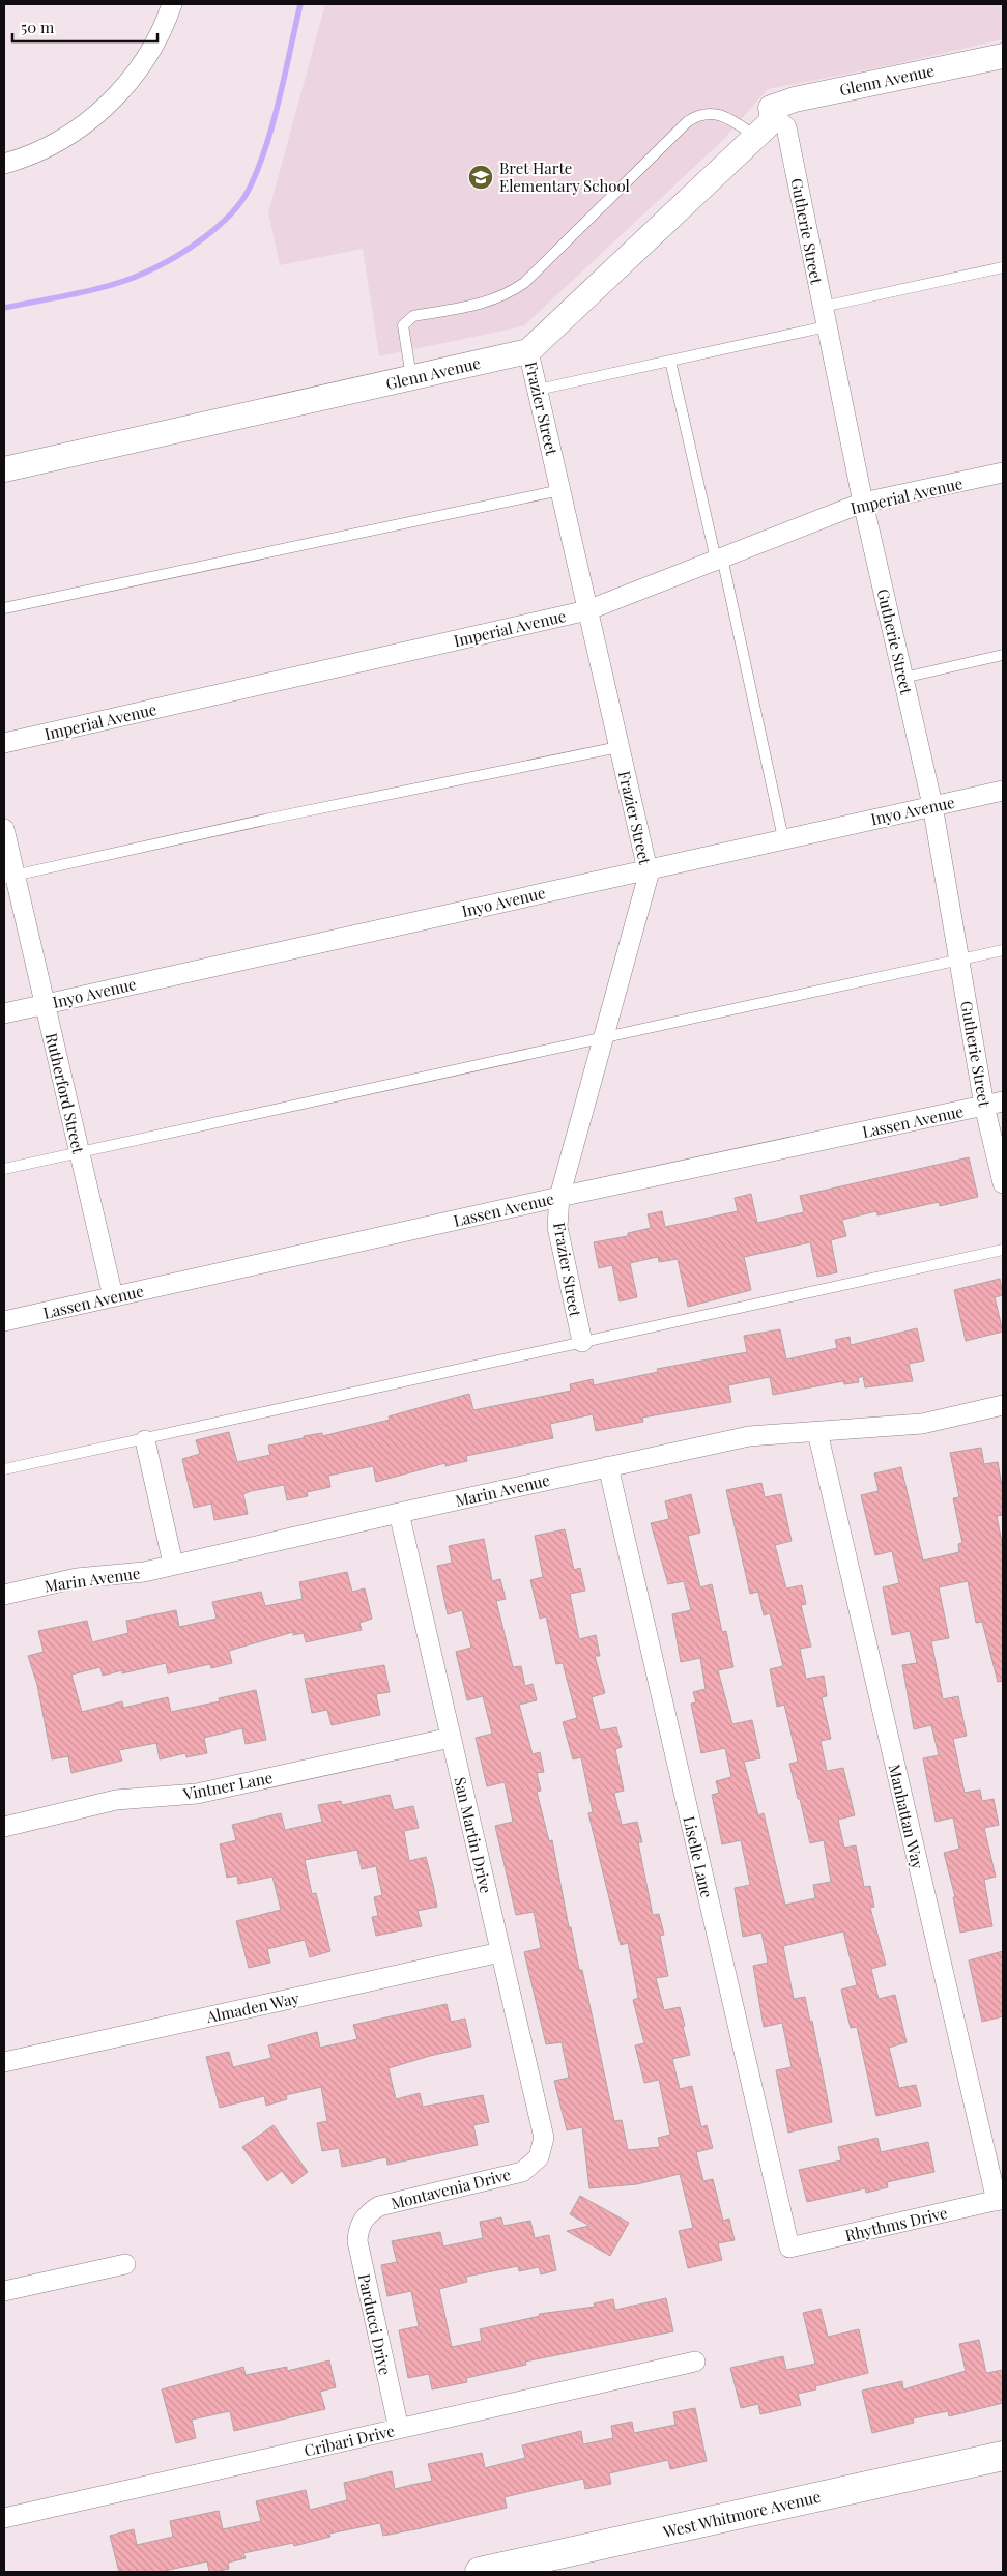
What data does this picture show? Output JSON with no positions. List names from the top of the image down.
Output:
{
  "streets": {
    "main road": ["West Whitmore Avenue"],
    "street": [
      "Glenn Avenue",
      "Gutherie Street",
      "Frazier Street",
      "Imperial Avenue",
      "Inyo Avenue",
      "Rutherford Street",
      "Lassen Avenue",
      "Marin Avenue",
      "Vintner Lane",
      "Manhattan Way",
      "San Martin Drive",
      "Liselle Lane",
      "Almaden Way",
      "Montavenia Drive",
      "Rhythms Drive",
      "Parducci Drive",
      "Cribari Drive"
    ]
  },
  "crossings": [
    ["Glenn Avenue", "Gutherie Street"],
    ["Glenn Avenue", "Frazier Street"],
    ["Gutherie Street", "Imperial Avenue"],
    ["Gutherie Street", "Inyo Avenue"],
    ["Gutherie Street", "Lassen Avenue"],
    ["Frazier Street", "Imperial Avenue"],
    ["Frazier Street", "Inyo Avenue"],
    ["Frazier Street", "Lassen Avenue"],
    ["Inyo Avenue", "Rutherford Street"],
    ["Rutherford Street", "Lassen Avenue"],
    ["Marin Avenue", "Manhattan Way"],
    ["Marin Avenue", "San Martin Drive"],
    ["Marin Avenue", "Liselle Lane"],
    ["Vintner Lane", "San Martin Drive"],
    ["Manhattan Way", "Rhythms Drive"],
    ["San Martin Drive", "Almaden Way"],
    ["San Martin Drive", "Montavenia Drive"],
    ["Liselle Lane", "Rhythms Drive"],
    ["Montavenia Drive", "Parducci Drive"],
    ["Parducci Drive", "Cribari Drive"]
  ],
  "places": {
    "school or university": ["Bret Harte Elementary School"]
  },
  "scale_bar": "50 m"
}
